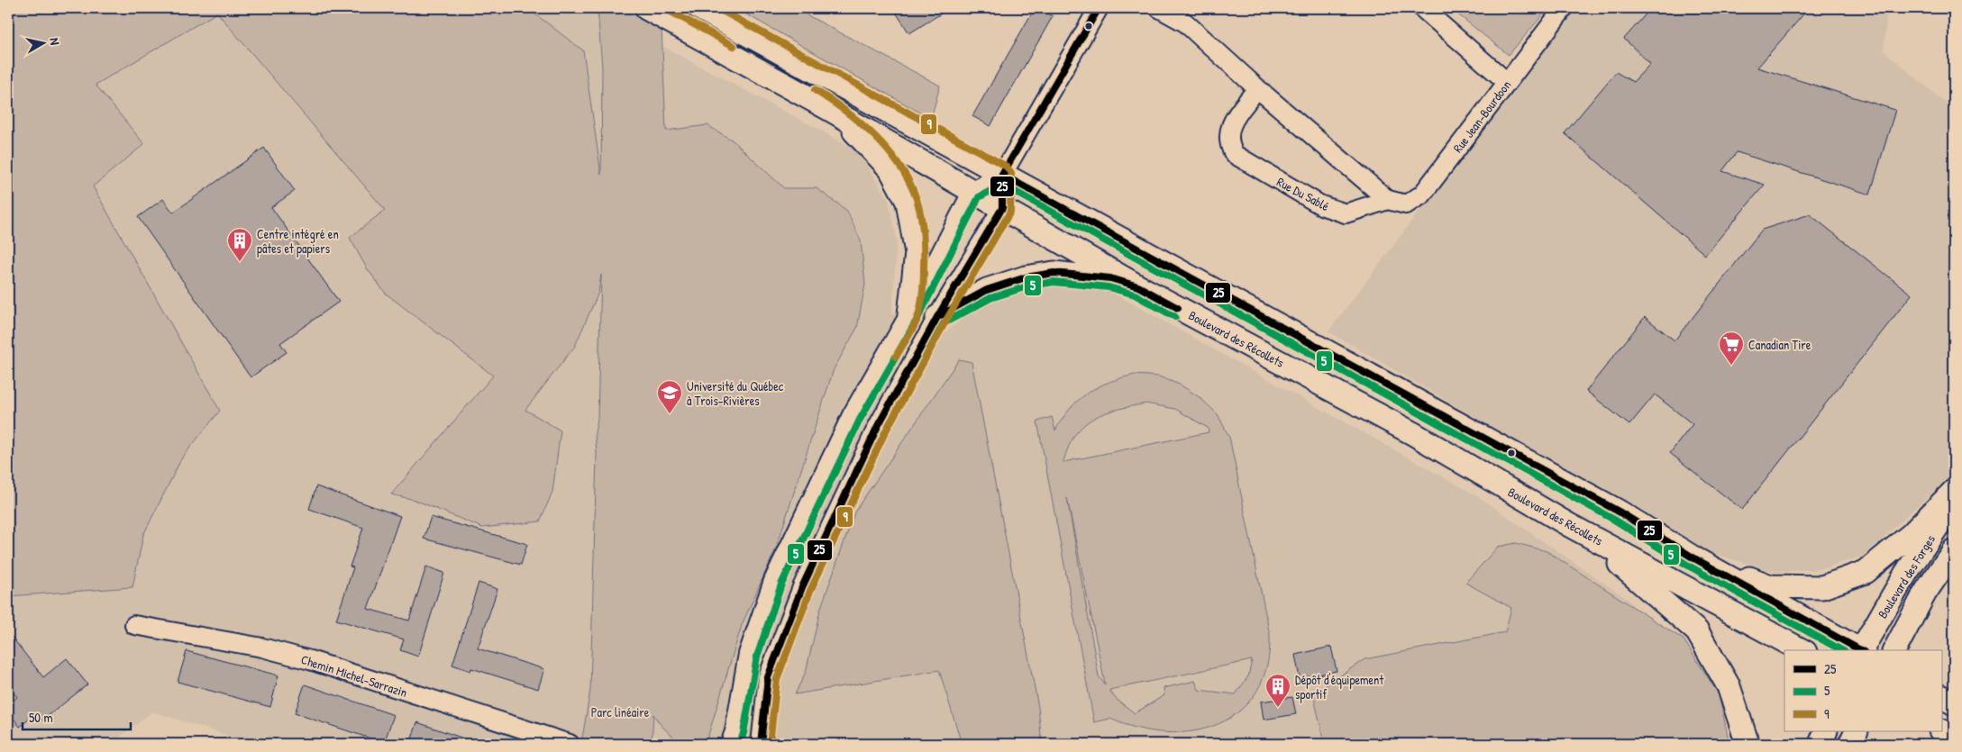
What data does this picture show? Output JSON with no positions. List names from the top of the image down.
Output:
{
  "streets": {
    "main road": ["Boulevard des Récollets", "Boulevard des Forges"],
    "street": ["Rue Jean-Bourdoon", "Rue Du Sablé", "Chemin Michel-Sarrazin"]
  },
  "crossings": [
    ["Rue Jean-Bourdoon", "Rue Du Sablé"]
  ],
  "parks": ["Parc linéaire"],
  "places": {
    "building": ["Centre intégré en pâtes et papiers", "Dépôt d'équipement sportif"],
    "supermarket": ["Canadian Tire"],
    "school or university": ["Université du Québec à Trois-Rivières"]
  },
  "lines": ["transit line 25", "transit line 9", "transit line 5"],
  "legend": ["25", "5", "9"],
  "scale_bar": "50 m",
  "north": "right"
}
